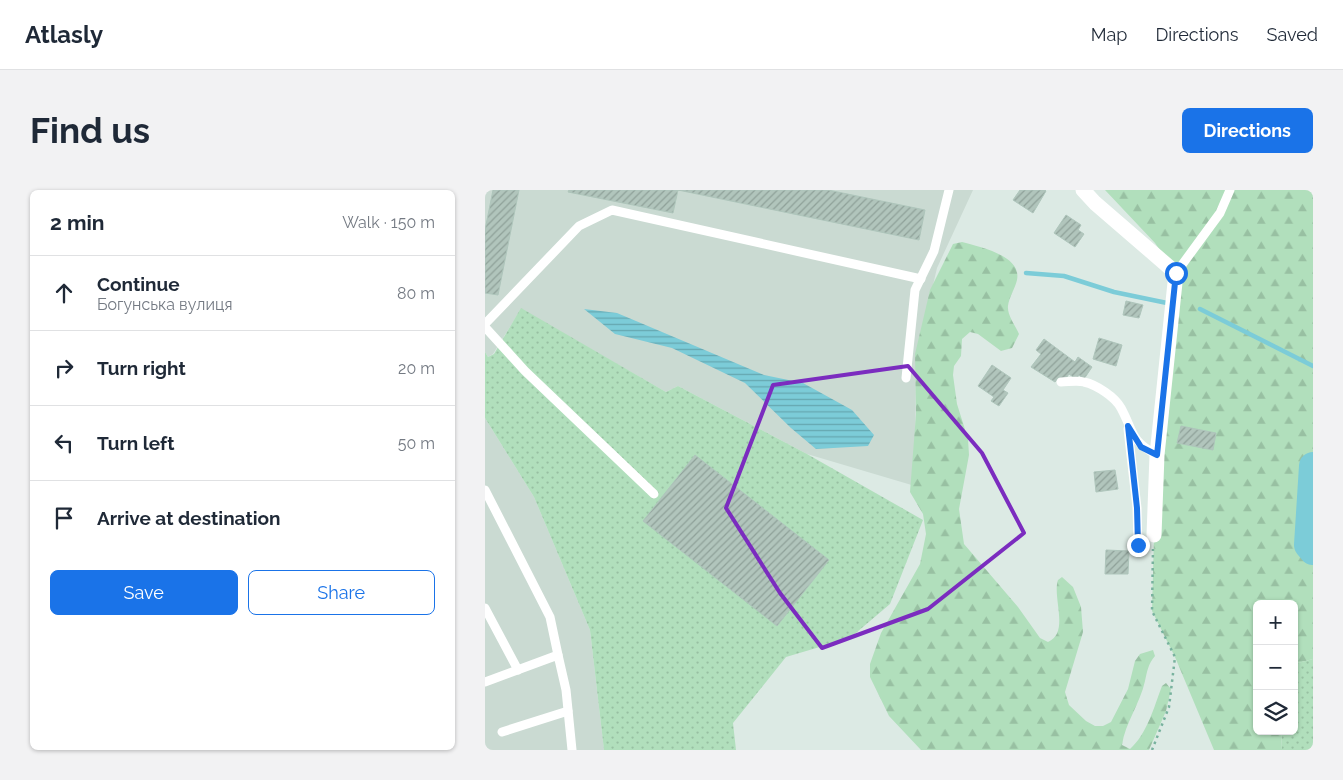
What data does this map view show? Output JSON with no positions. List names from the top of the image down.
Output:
{
  "page": {
    "header": "Atlasly",
    "nav": ["Map", "Directions", "Saved"],
    "buttons": [
      "Directions",
      ["Save", "Share"]
    ],
    "title": "Find us",
    "heading": ["2 min", "Walk · 150 m"],
    "list": [
      ["Continue", "Богунська вулиця", "80 m"],
      ["Turn right", "20 m"],
      ["Turn left", "50 m"],
      "Arrive at destination"
    ],
    "map_buttons": ["+", "−"]
  }
}
